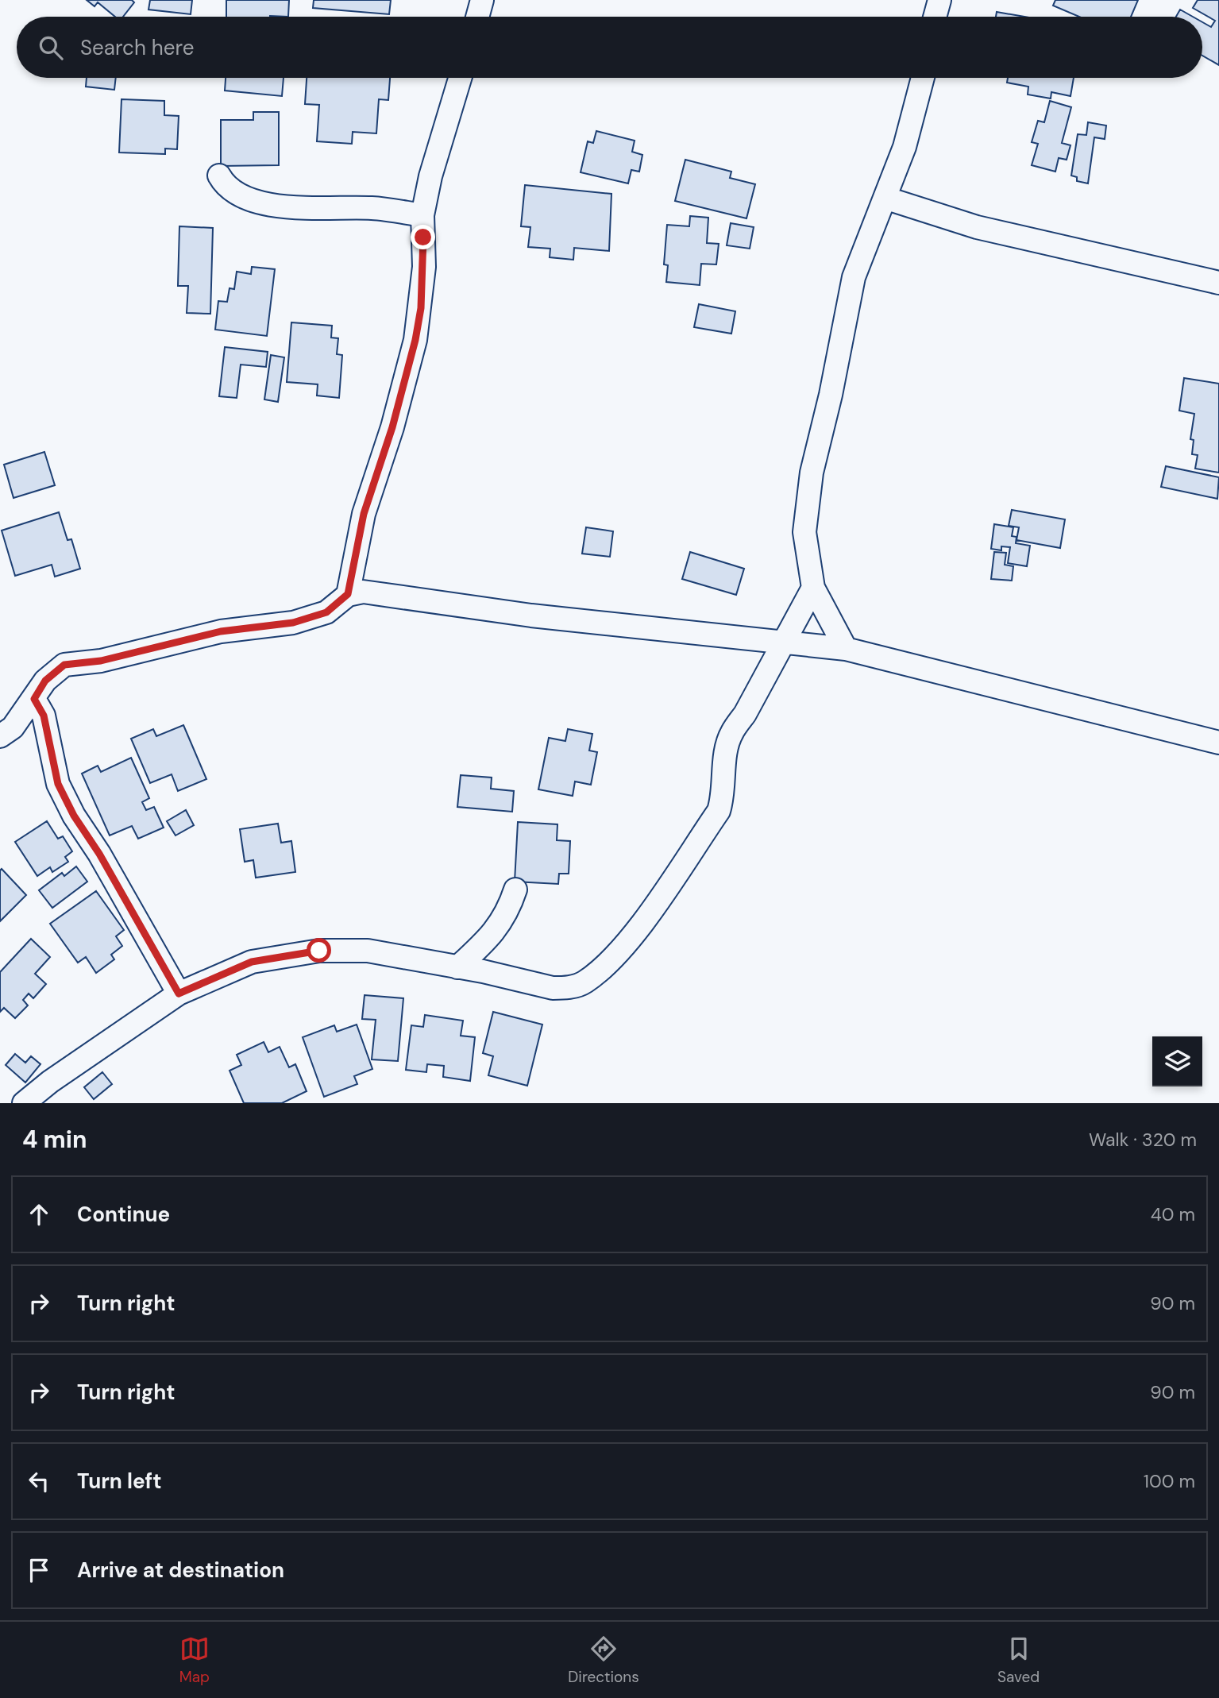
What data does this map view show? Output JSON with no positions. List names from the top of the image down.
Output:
{
  "page": {
    "search": "Search here",
    "heading": ["4 min", "Walk · 320 m"],
    "list": [
      ["Continue", "40 m"],
      ["Turn right", "90 m"],
      ["Turn right", "90 m"],
      ["Turn left", "100 m"],
      "Arrive at destination"
    ],
    "nav": ["Map", "Directions", "Saved"]
  }
}
